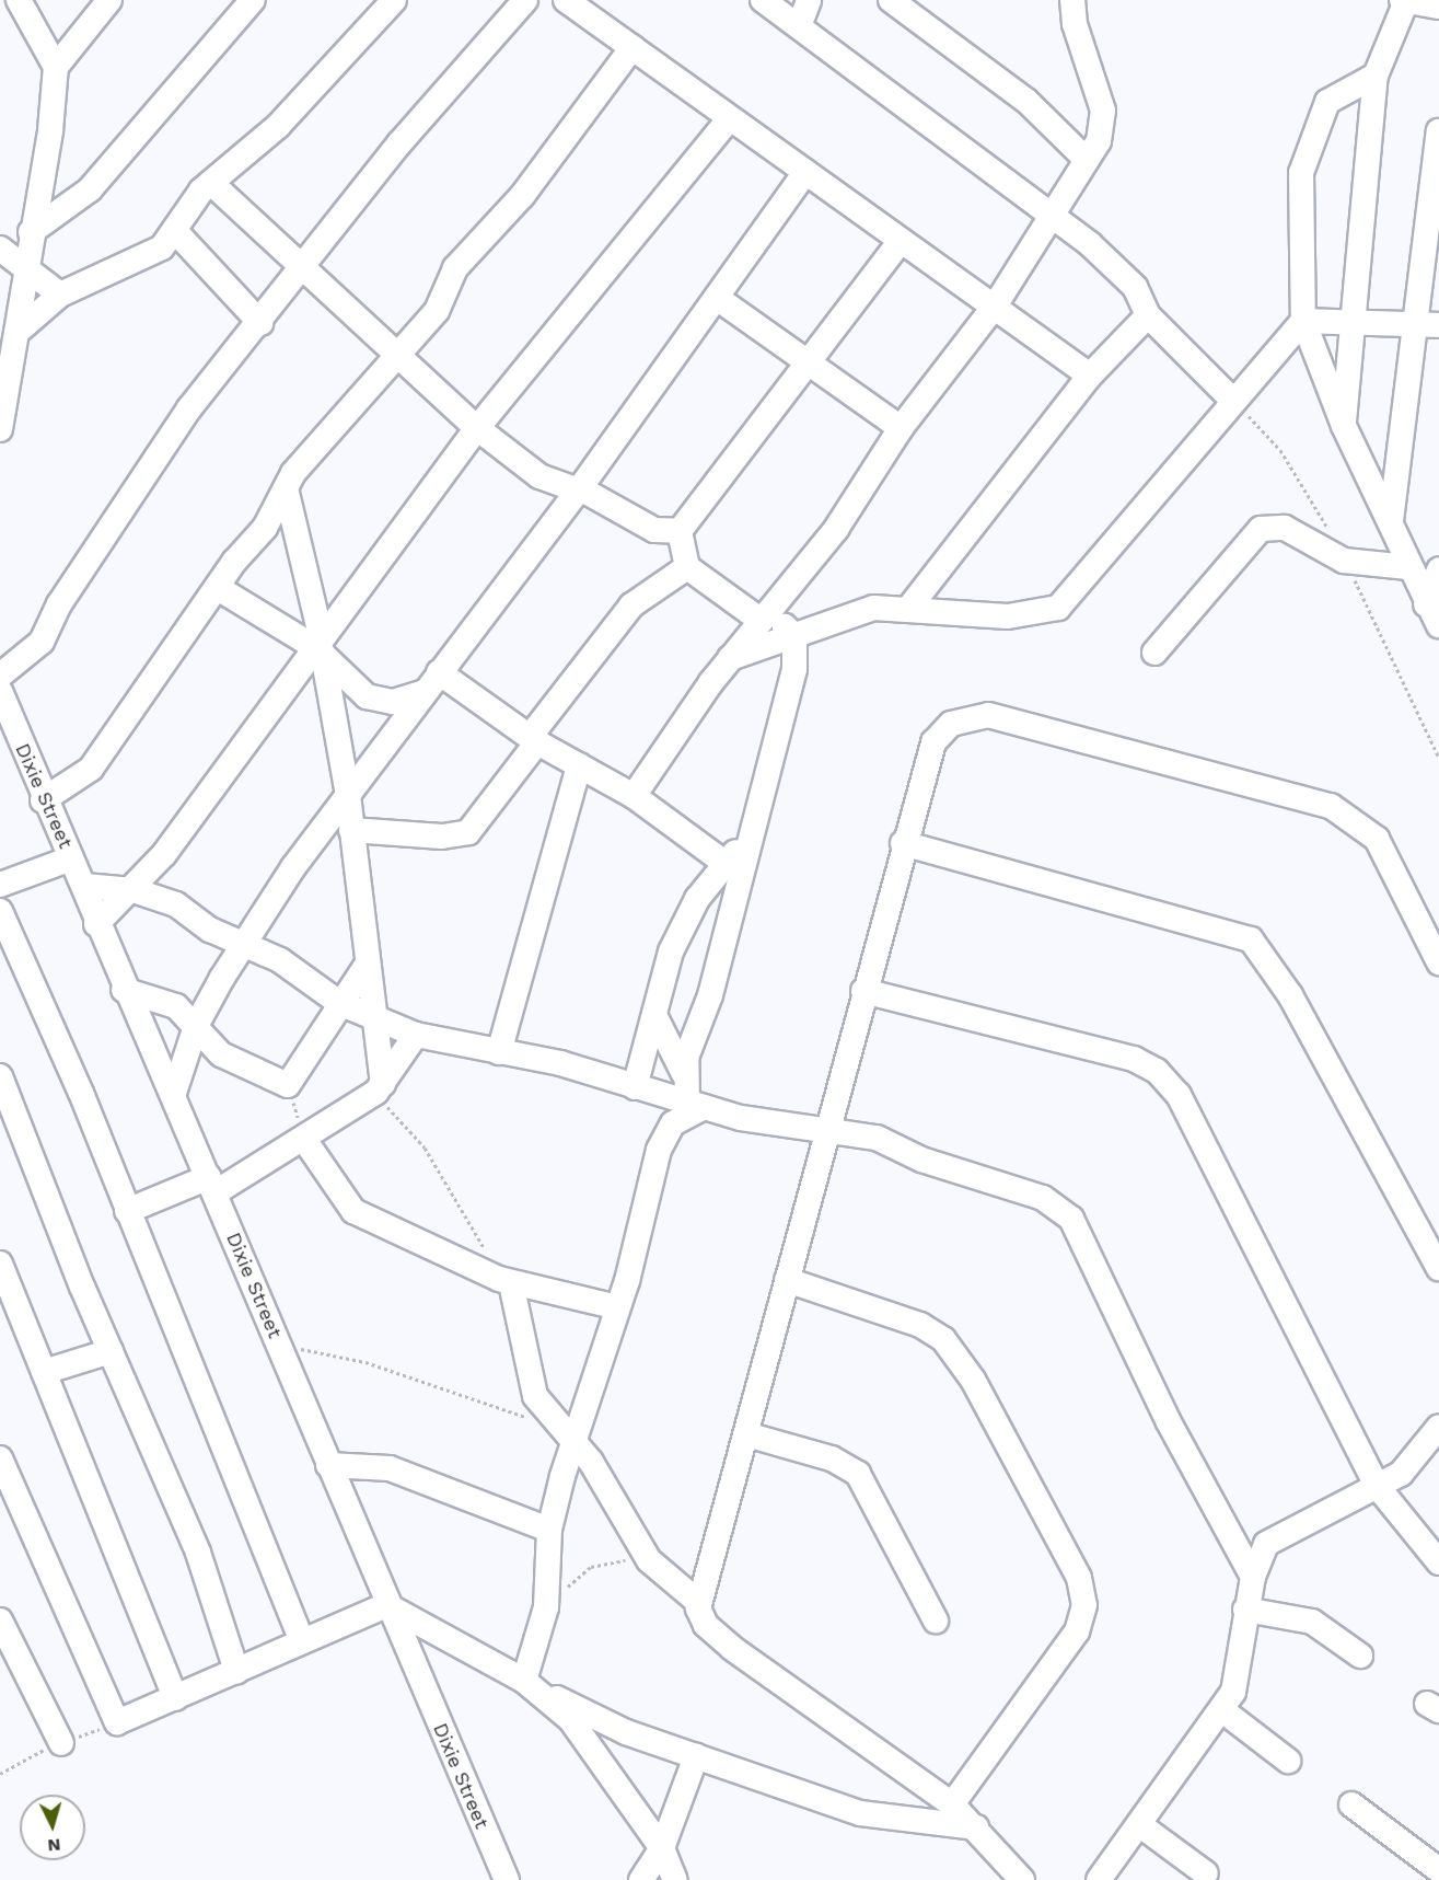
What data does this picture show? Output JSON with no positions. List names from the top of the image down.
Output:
{
  "streets": {
    "street": ["Dixie Street"]
  },
  "north": "bottom"
}
